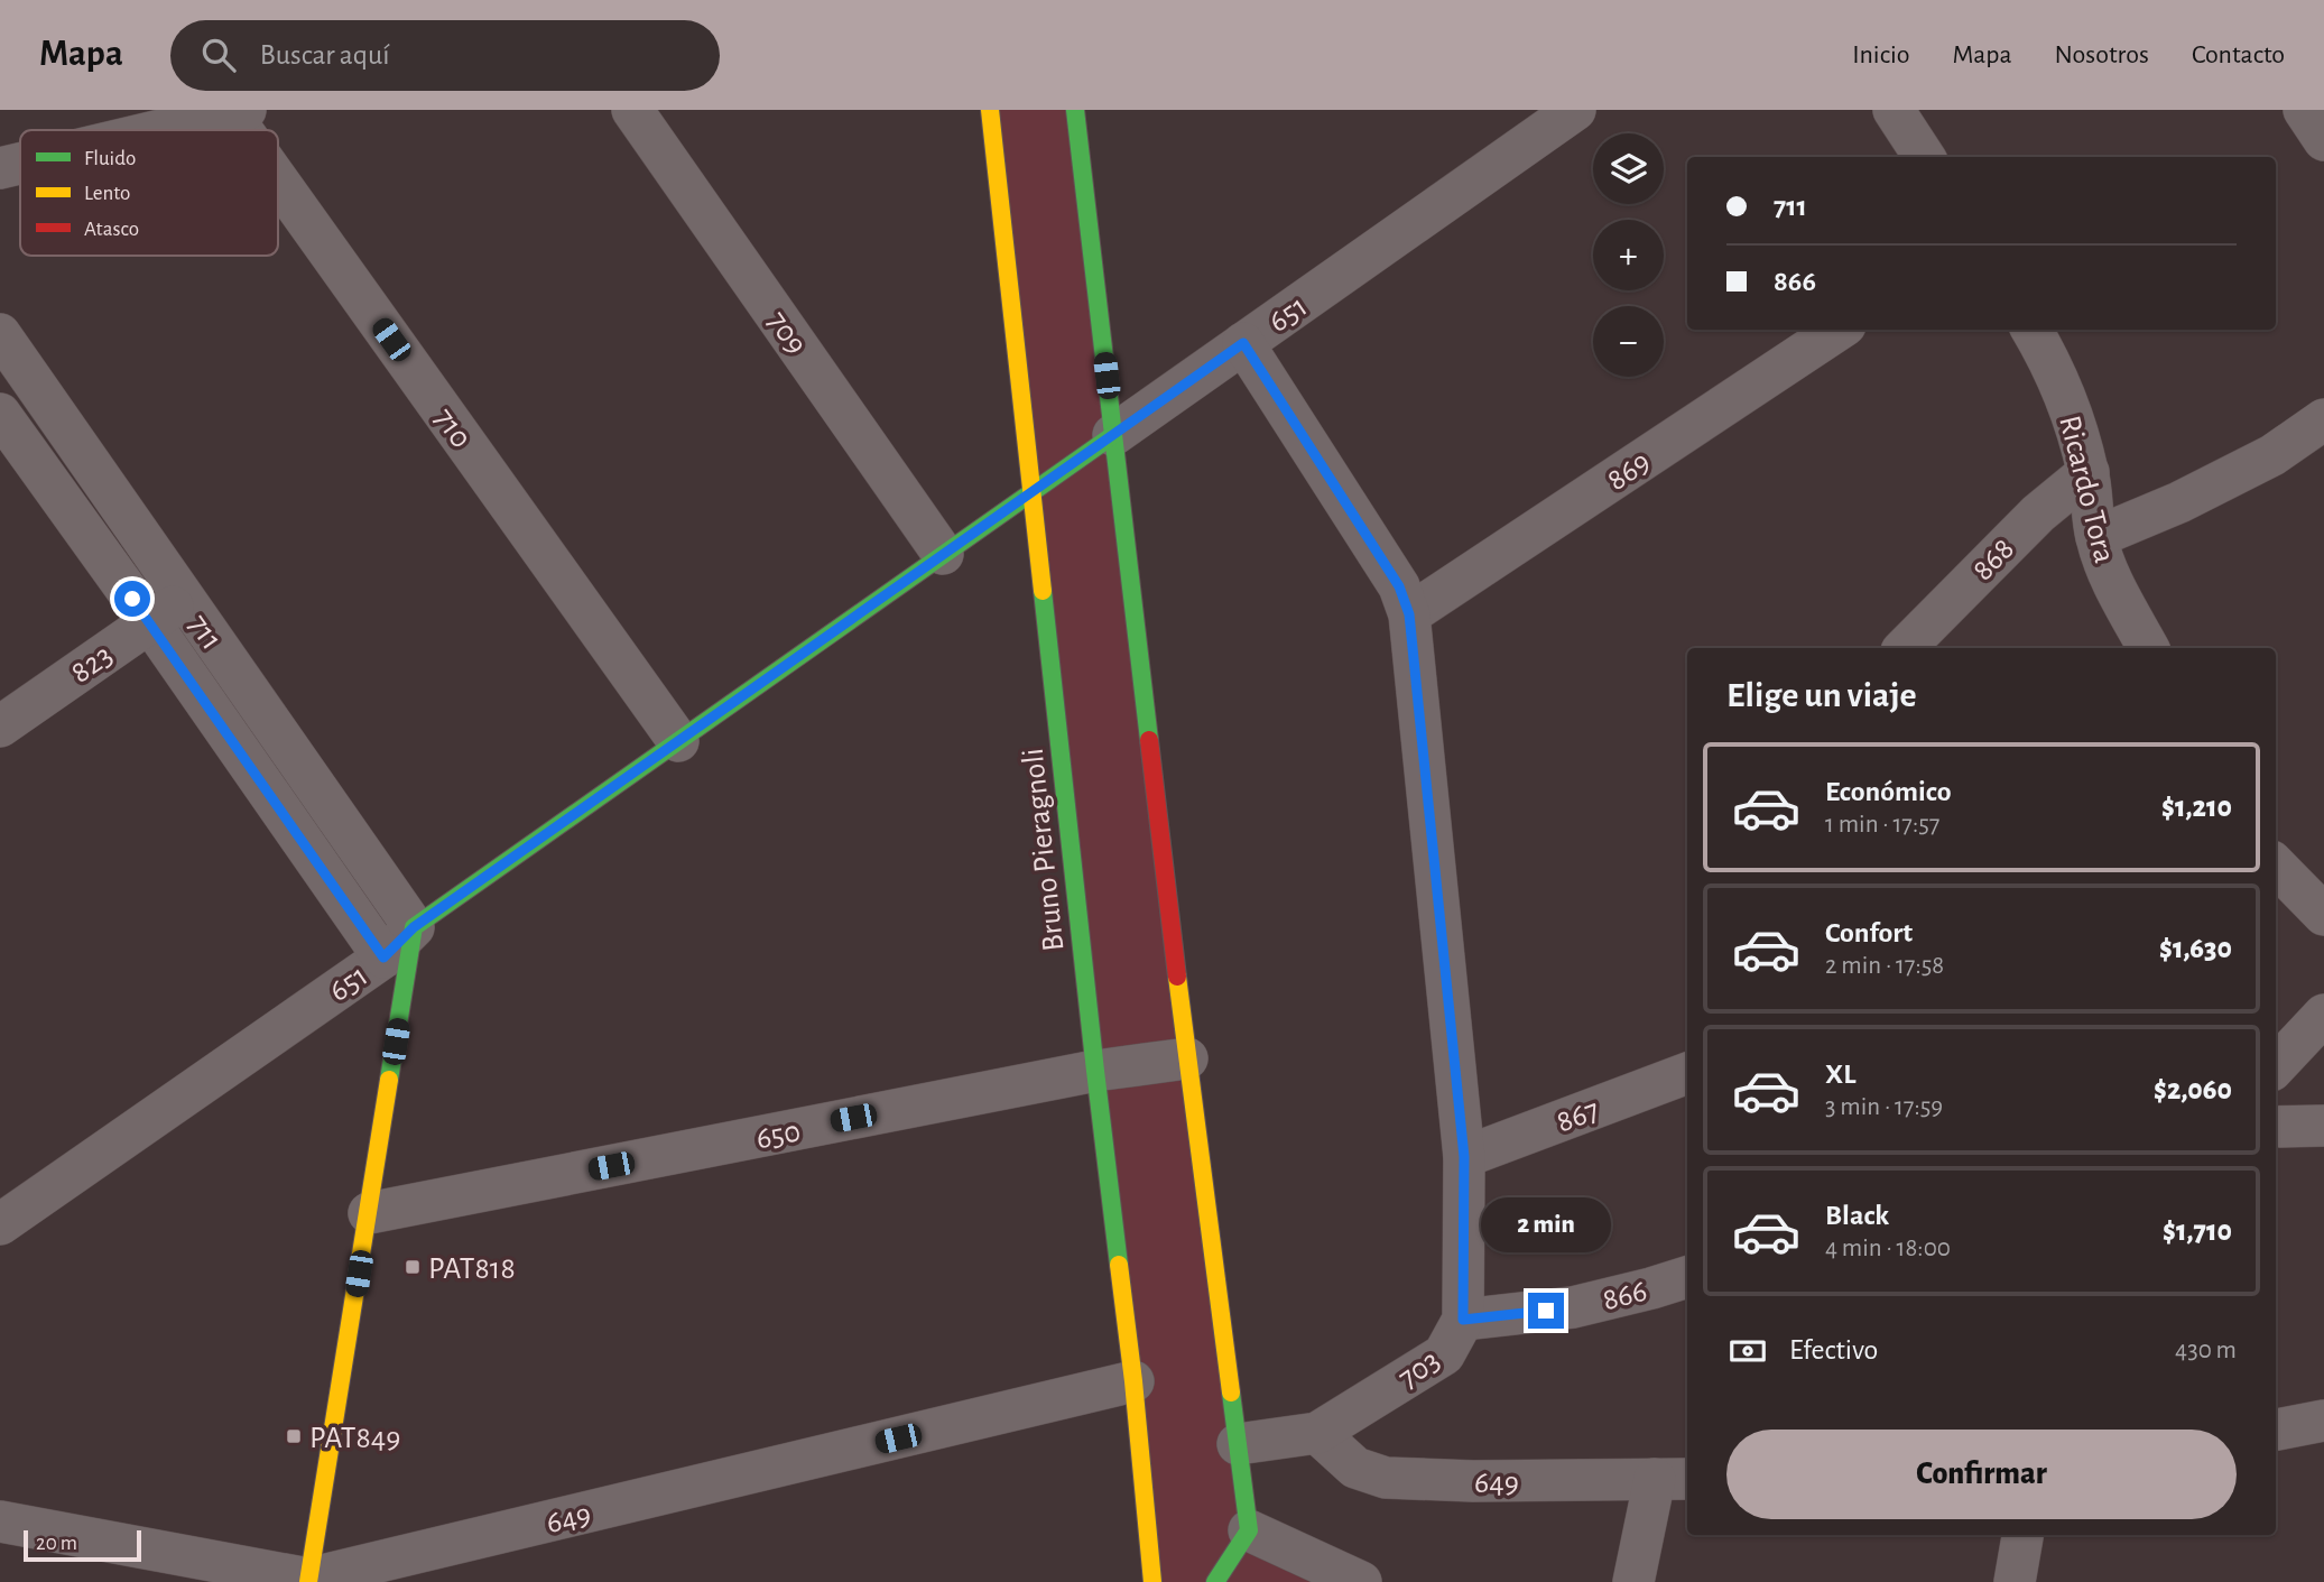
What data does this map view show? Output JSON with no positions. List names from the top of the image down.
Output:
{
  "streets": {
    "street": [
      "651",
      "709",
      "710",
      "869",
      "Ricardo Tora",
      "868",
      "711",
      "823",
      "Bruno Pieragnoli",
      "867",
      "650",
      "866",
      "703",
      "649"
    ]
  },
  "crossings": [
    ["651", "709"],
    ["651", "710"],
    ["651", "711"],
    ["651", "Bruno Pieragnoli"],
    ["651", "703"],
    ["869", "703"],
    ["Ricardo Tora", "868"],
    ["711", "823"],
    ["Bruno Pieragnoli", "650"],
    ["Bruno Pieragnoli", "649"],
    ["867", "703"],
    ["866", "703"],
    ["703", "649"]
  ],
  "places": {
    "transit": ["PAT818", "PAT849"]
  },
  "legend": ["Fluido", "Lento", "Atasco"],
  "scale_bar": "20 m",
  "page": {
    "header": "Mapa",
    "search": "Buscar aquí",
    "nav": [
      "Inicio",
      "Mapa",
      "Nosotros",
      "Contacto"
    ],
    "map_buttons": ["+", "−"],
    "banner": ["711", "866"],
    "heading": "Elige un viaje",
    "list": [
      {
        "name": "Económico",
        "note": "1 min · 17:57",
        "value": "$1,210"
      },
      {
        "name": "Confort",
        "note": "2 min · 17:58",
        "value": "$1,630"
      },
      {
        "name": "XL",
        "note": "3 min · 17:59",
        "value": "$2,060"
      },
      {
        "name": "Black",
        "note": "4 min · 18:00",
        "value": "$1,710"
      }
    ],
    "bubble": "2 min",
    "pay": ["Efectivo", "430 m"],
    "buttons": "Confirmar",
    "scale": "20 m"
  }
}
